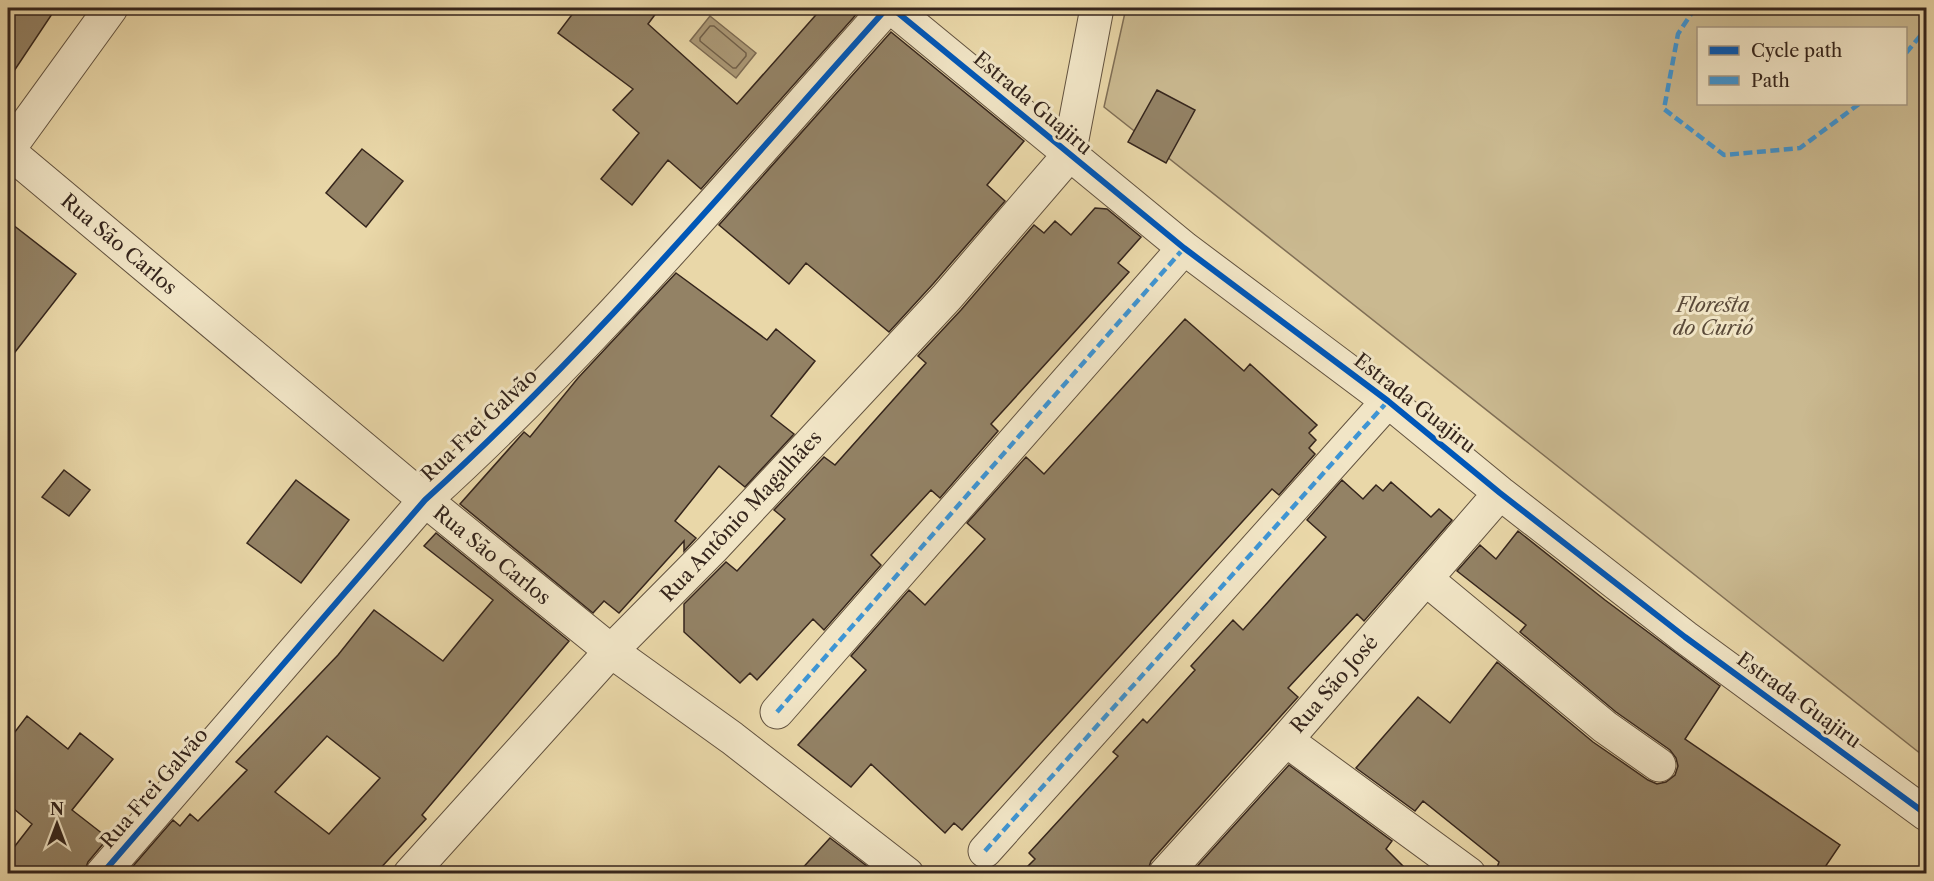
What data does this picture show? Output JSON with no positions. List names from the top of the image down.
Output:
{
  "streets": {
    "street": [
      "Estrada Guajiru",
      "Rua São Carlos",
      "Rua Frei Galvão",
      "Rua Antônio Magalhães",
      "Rua São José"
    ]
  },
  "crossings": [
    ["Estrada Guajiru", "Rua Antônio Magalhães"],
    ["Estrada Guajiru", "Rua São José"],
    ["Rua São Carlos", "Rua Frei Galvão"],
    ["Rua São Carlos", "Rua Antônio Magalhães"]
  ],
  "parks": ["Floresta do Curió"],
  "legend": ["Cycle path", "Path"],
  "north": "top"
}
